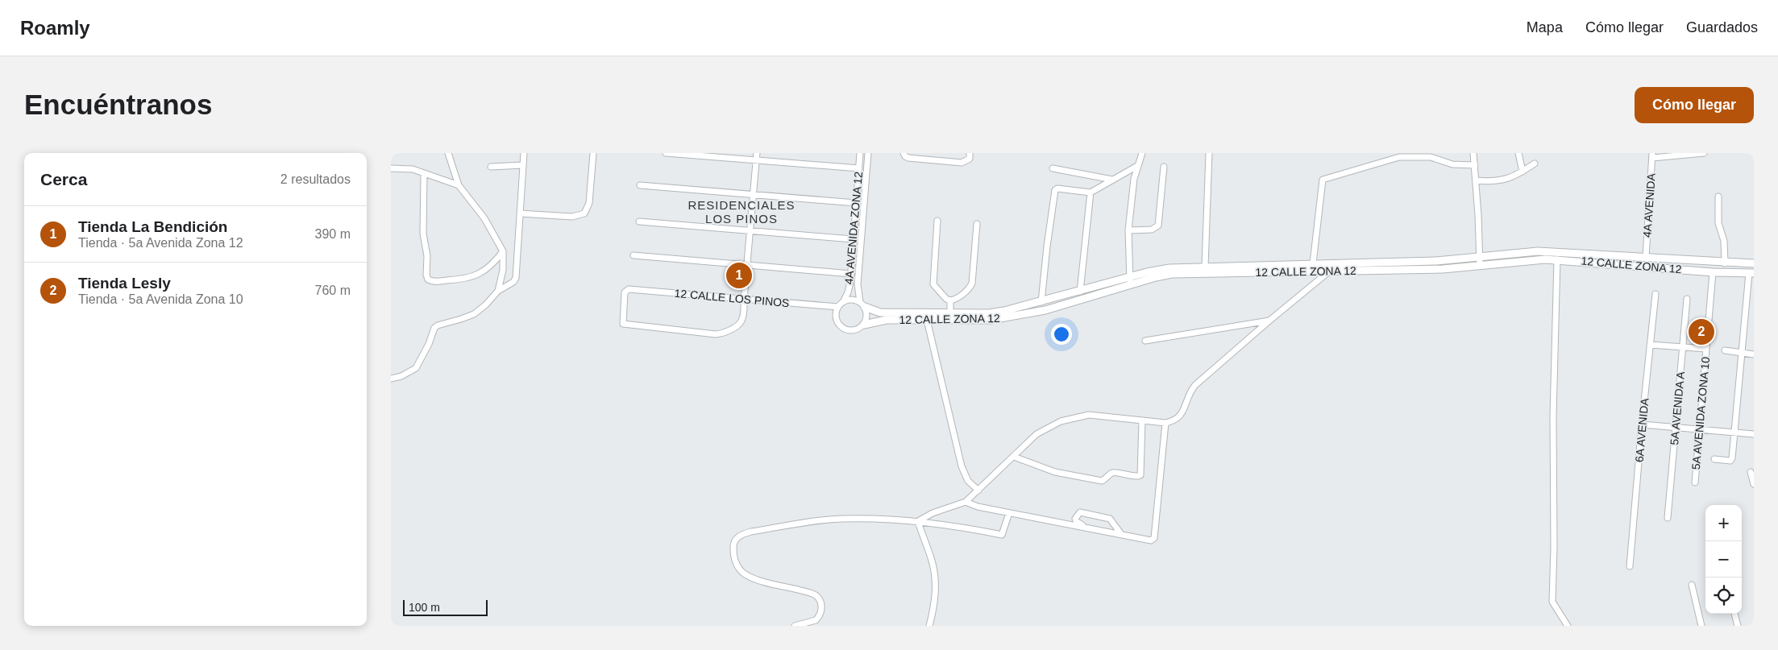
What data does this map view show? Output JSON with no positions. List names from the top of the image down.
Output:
{
  "streets": {
    "street": [
      "4A AVENIDA",
      "4A AVENIDA ZONA 12",
      "12 CALLE ZONA 12",
      "12 CALLE LOS PINOS",
      "5A AVENIDA A",
      "5A AVENIDA ZONA 10",
      "6A AVENIDA"
    ]
  },
  "crossings": [
    ["4A AVENIDA", "12 CALLE ZONA 12"],
    ["4A AVENIDA ZONA 12", "12 CALLE ZONA 12"],
    ["4A AVENIDA ZONA 12", "12 CALLE LOS PINOS"],
    ["12 CALLE ZONA 12", "12 CALLE LOS PINOS"],
    ["12 CALLE ZONA 12", "5A AVENIDA ZONA 10"]
  ],
  "districts": ["RESIDENCIALES LOS PINOS"],
  "scale_bar": "100 m",
  "page": {
    "header": "Roamly",
    "nav": ["Mapa", "Cómo llegar", "Guardados"],
    "buttons": "Cómo llegar",
    "title": "Encuéntranos",
    "heading": ["Cerca", "2 resultados"],
    "list": [
      {
        "mark": "1",
        "name": "Tienda La Bendición",
        "note": "Tienda · 5a Avenida Zona 12",
        "value": "390 m"
      },
      {
        "mark": "2",
        "name": "Tienda Lesly",
        "note": "Tienda · 5a Avenida Zona 10",
        "value": "760 m"
      }
    ],
    "pins": ["1", "2"],
    "map_buttons": ["+", "−"],
    "scale": "100 m"
  }
}
